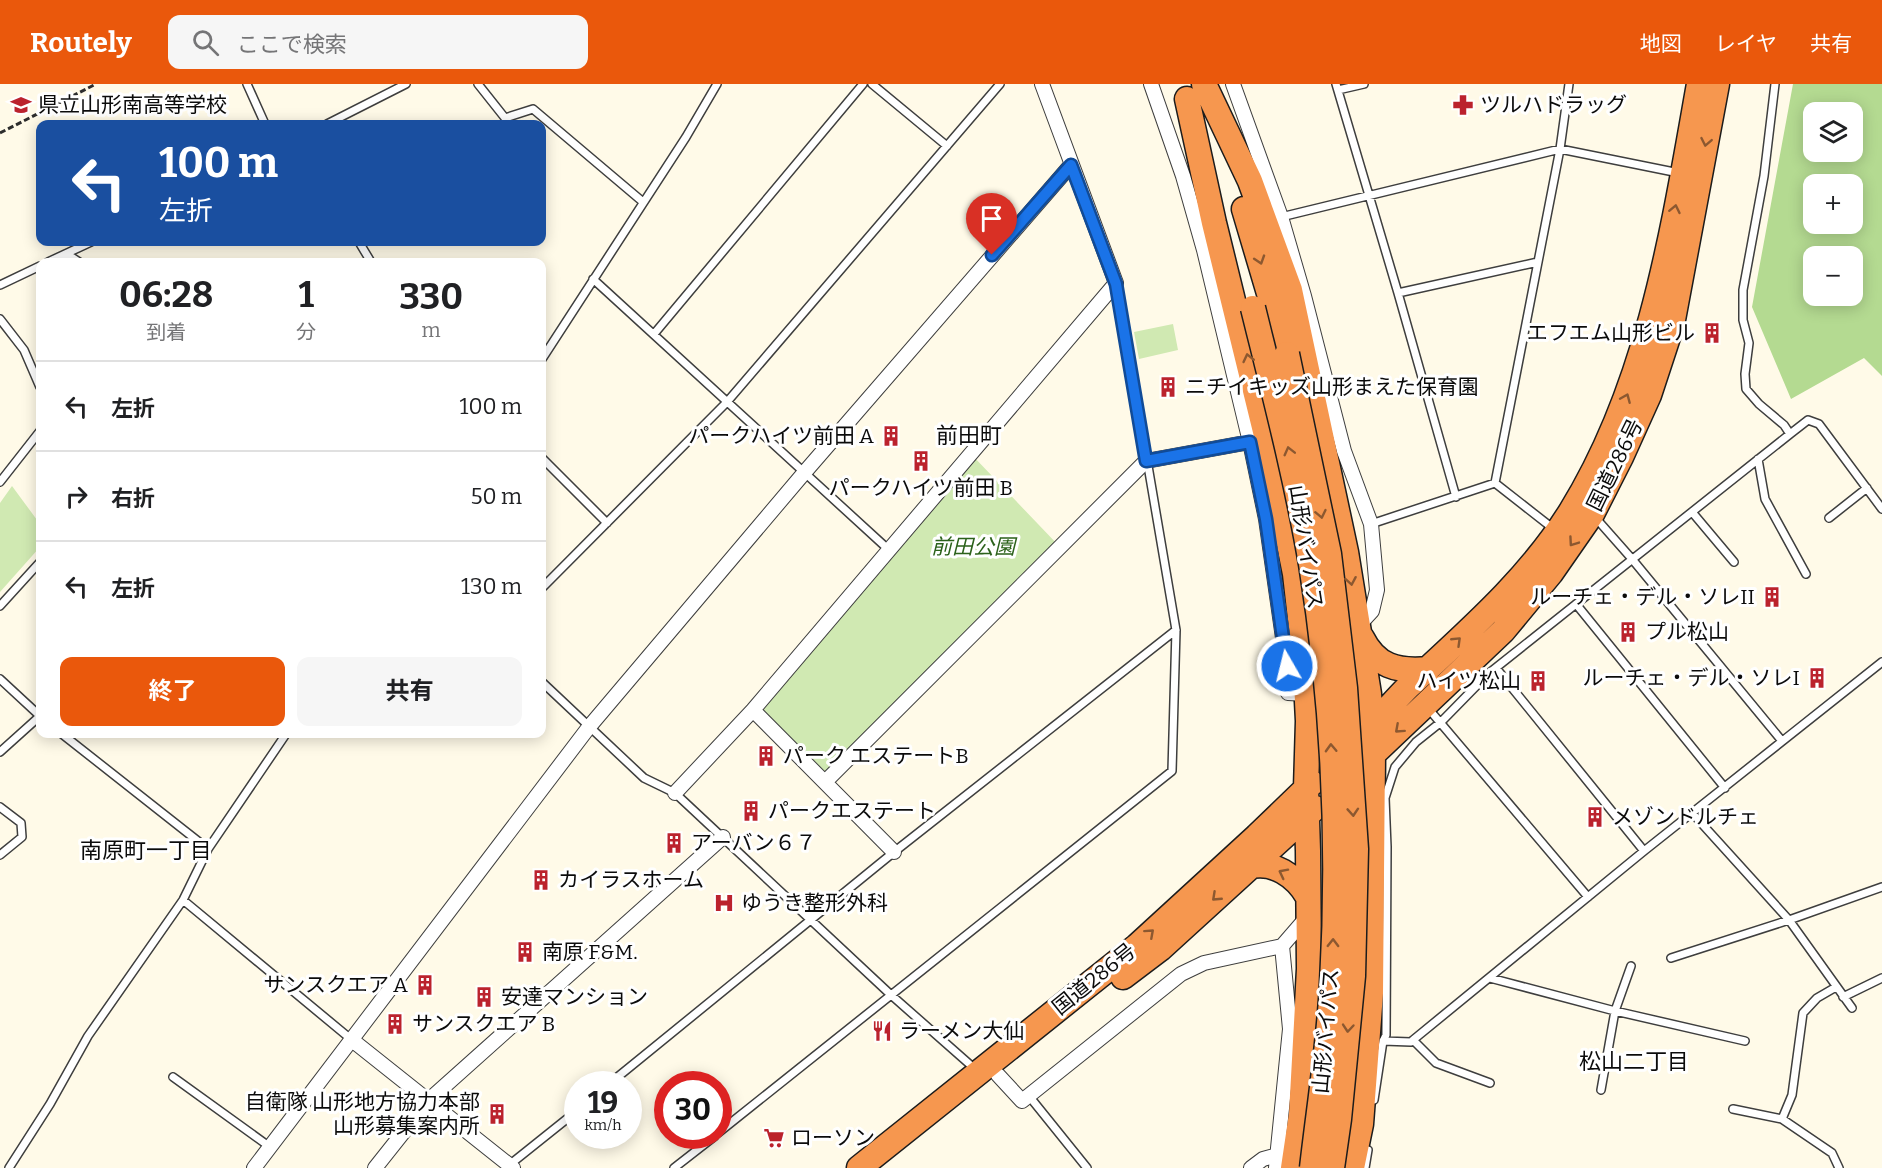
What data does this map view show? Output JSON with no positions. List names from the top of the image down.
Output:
{
  "streets": {
    "highway": ["国道286号", "山形バイパス"]
  },
  "districts": ["前田町", "南原町一丁目", "松山二丁目"],
  "parks": ["前田公園"],
  "places": {
    "school or university": ["県立山形南高等学校"],
    "pharmacy": ["ツルハドラッグ"],
    "building": [
      "エフエム山形ビル",
      "ニチイキッズ山形まえた保育園",
      "パークハイツ前田 A",
      "パークハイツ前田 B",
      "ルーチェ・デル・ソレII",
      "プル松山",
      "ルーチェ・デル・ソレI",
      "ハイツ松山",
      "パーク エステートB",
      "パークエステート",
      "メゾンドルチェ",
      "アーバン６７",
      "カイラスホーム",
      "南原 F&M.",
      "サンスクエア A",
      "安達マンション",
      "サンスクエア B",
      "自衛隊 山形地方協力本部 山形募集案内所"
    ],
    "hospital": ["ゆうき整形外科"],
    "restaurant": ["ラーメン大仙"],
    "supermarket": ["ローソン"]
  },
  "page": {
    "header": "Routely",
    "search": "ここで検索",
    "nav": ["地図", "レイヤ", "共有"],
    "map_buttons": ["+", "−"],
    "turn": ["100 m", "左折"],
    "eta": [
      "06:28",
      "到着",
      "1",
      "分",
      "330",
      "m"
    ],
    "list": [
      {
        "name": "左折",
        "value": "100 m"
      },
      {
        "name": "右折",
        "value": "50 m"
      },
      {
        "name": "左折",
        "value": "130 m"
      }
    ],
    "buttons": ["終了", "共有"],
    "speed": "19 km/h",
    "limit": "30"
  }
}
